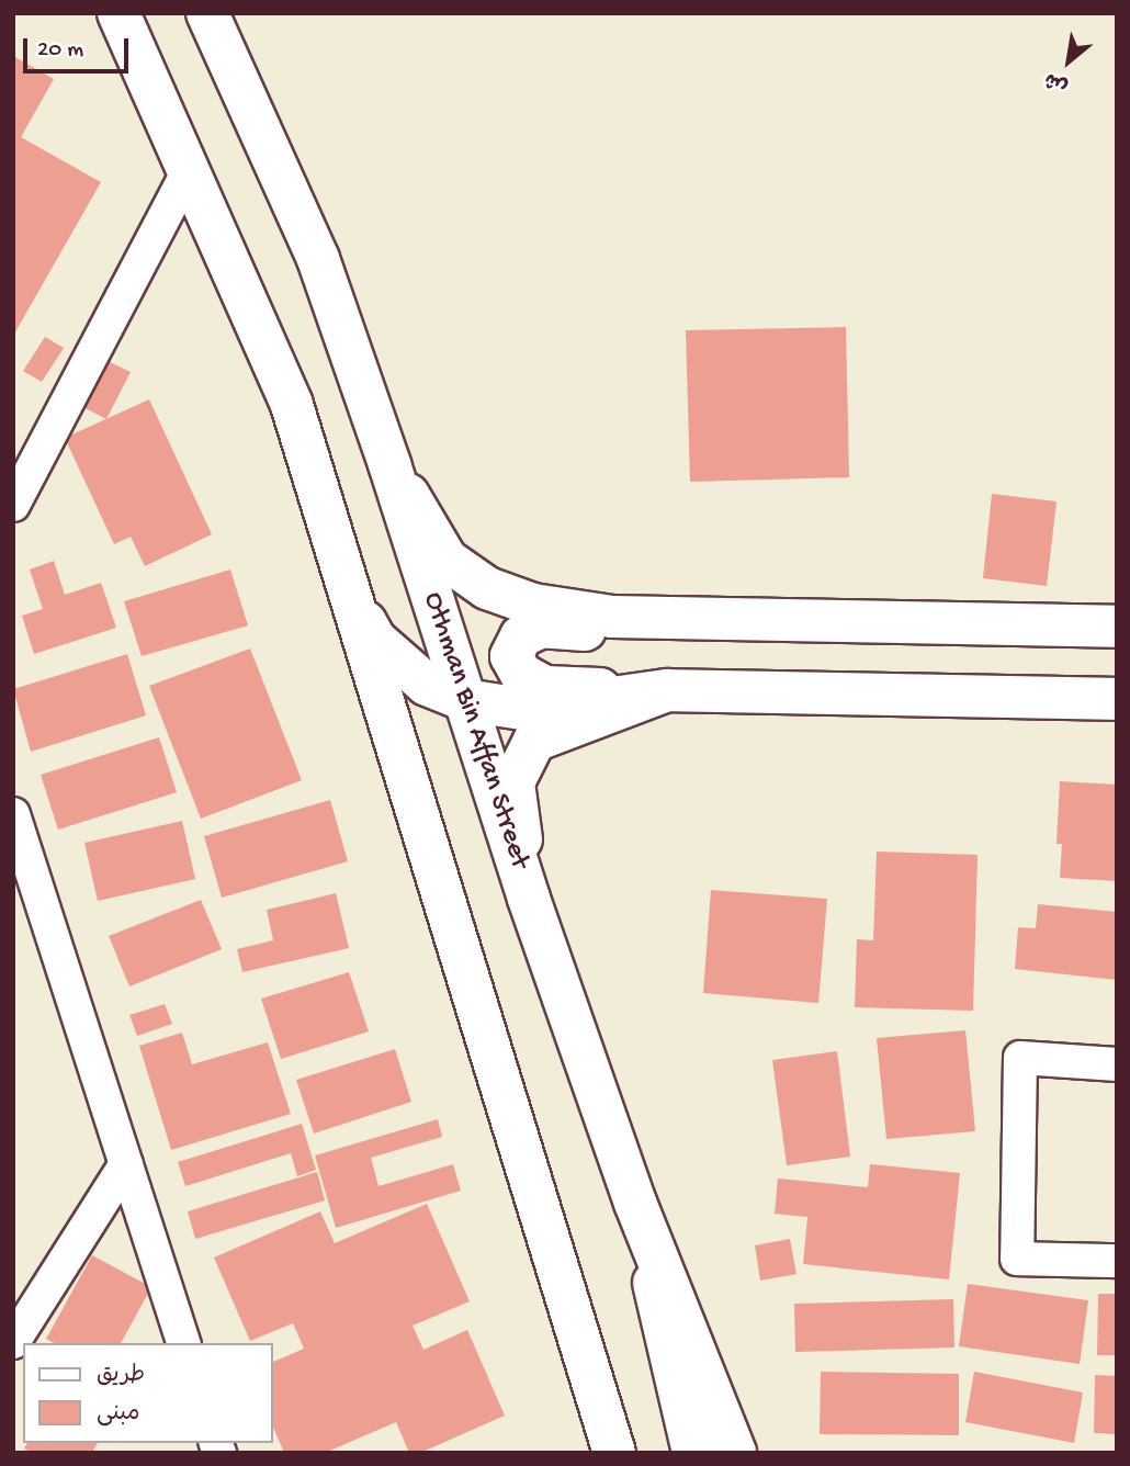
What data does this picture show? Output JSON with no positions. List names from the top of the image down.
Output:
{
  "streets": {
    "main road": ["Othman Bin Affan Street"]
  },
  "legend": ["طريق", "مبنى"],
  "scale_bar": "20 m",
  "north": "bottom left"
}
